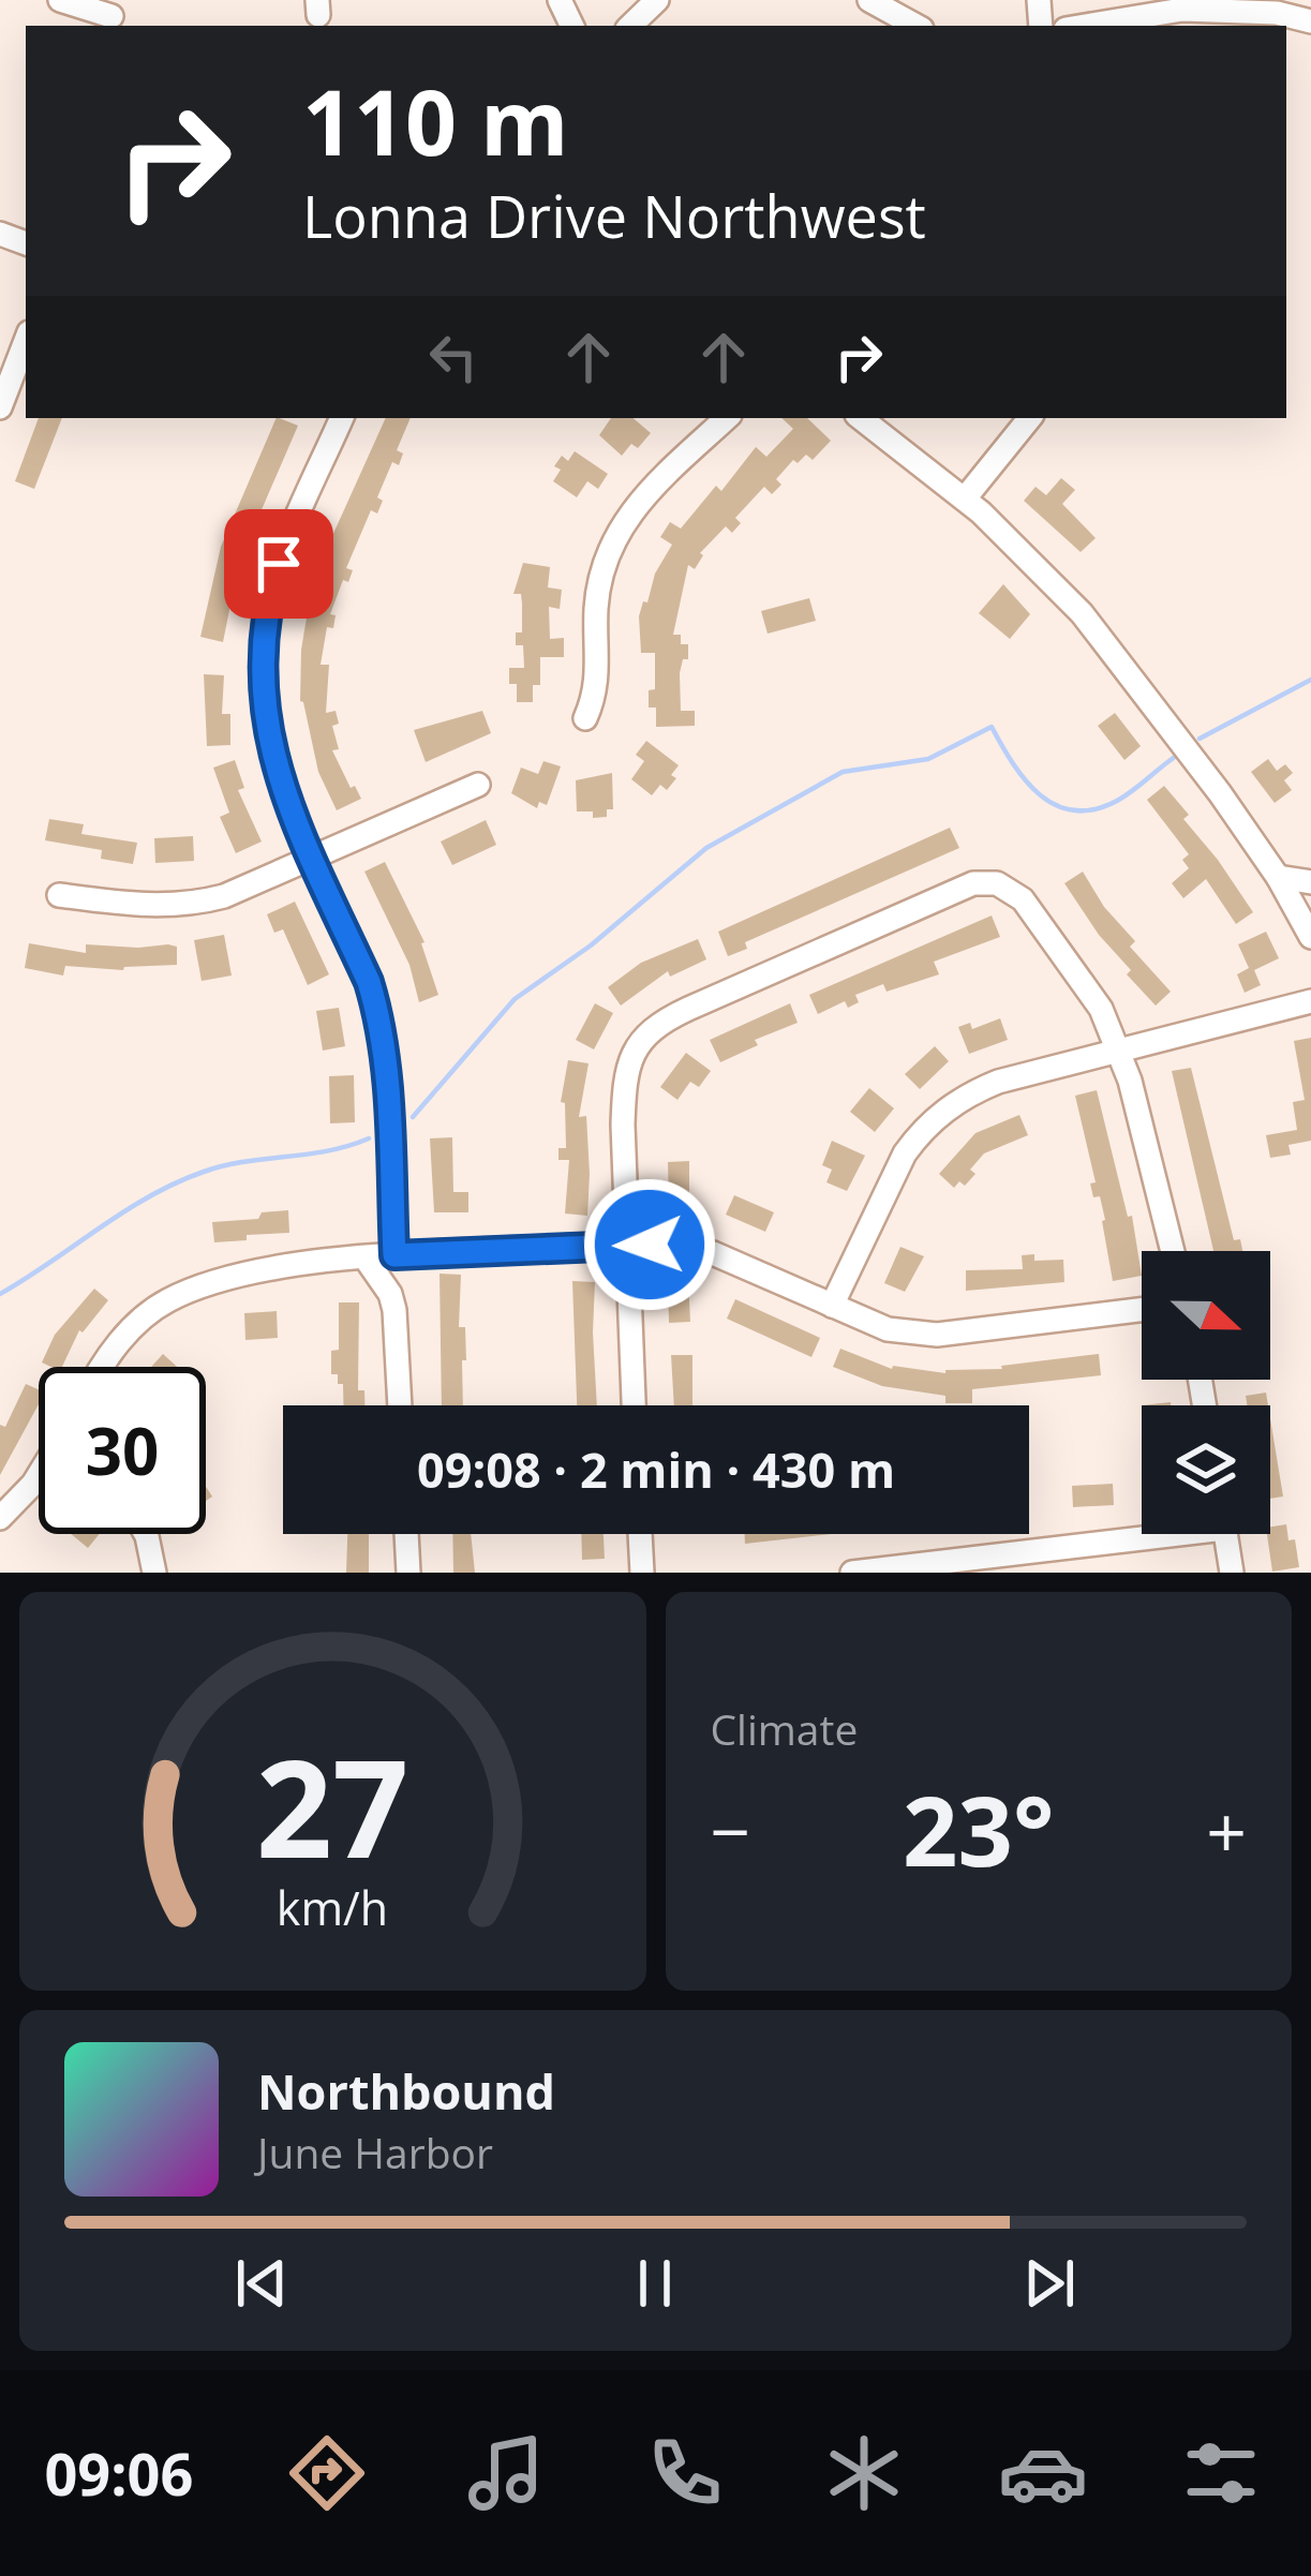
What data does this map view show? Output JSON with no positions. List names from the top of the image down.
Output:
{
  "north": "right",
  "page": {
    "turn": ["110 m", "Lonna Drive Northwest"],
    "limit": "30",
    "trip": "09:08 · 2 min · 430 m",
    "tile": "Climate",
    "heat": ["−", "23°", "+"],
    "song": ["Northbound", "June Harbor"],
    "tabs": "09:06",
    "gauge": ["27", "km/h"]
  }
}
